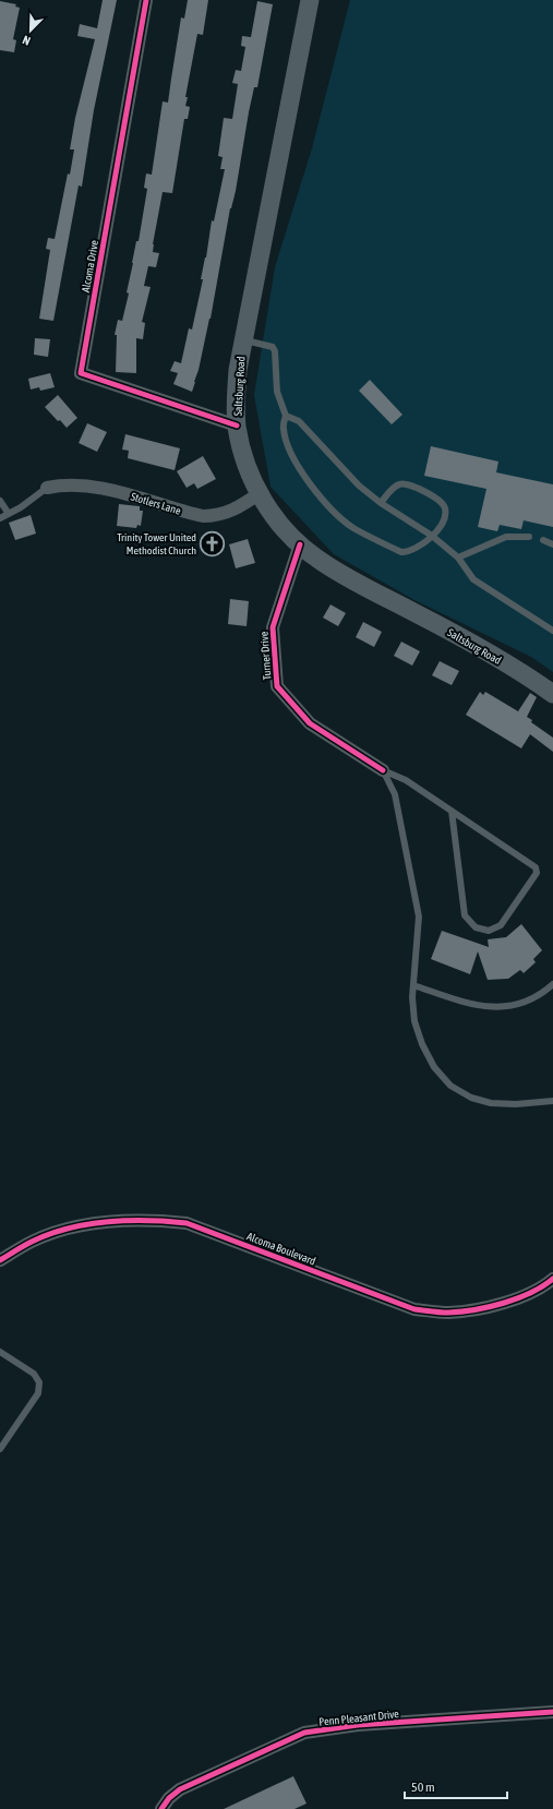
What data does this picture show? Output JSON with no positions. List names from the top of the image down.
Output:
{
  "streets": {
    "main road": ["Saltsburg Road"],
    "street": [
      "Alcoma Drive",
      "Stotlers Lane",
      "Turner Drive",
      "Alcoma Boulevard",
      "Penn Pleasant Drive"
    ]
  },
  "crossings": [
    ["Alcoma Drive", "Saltsburg Road"],
    ["Saltsburg Road", "Stotlers Lane"],
    ["Saltsburg Road", "Turner Drive"]
  ],
  "places": {
    "church": ["Trinity Tower United Methodist Church"]
  },
  "scale_bar": "50 m",
  "north": "bottom left"
}
